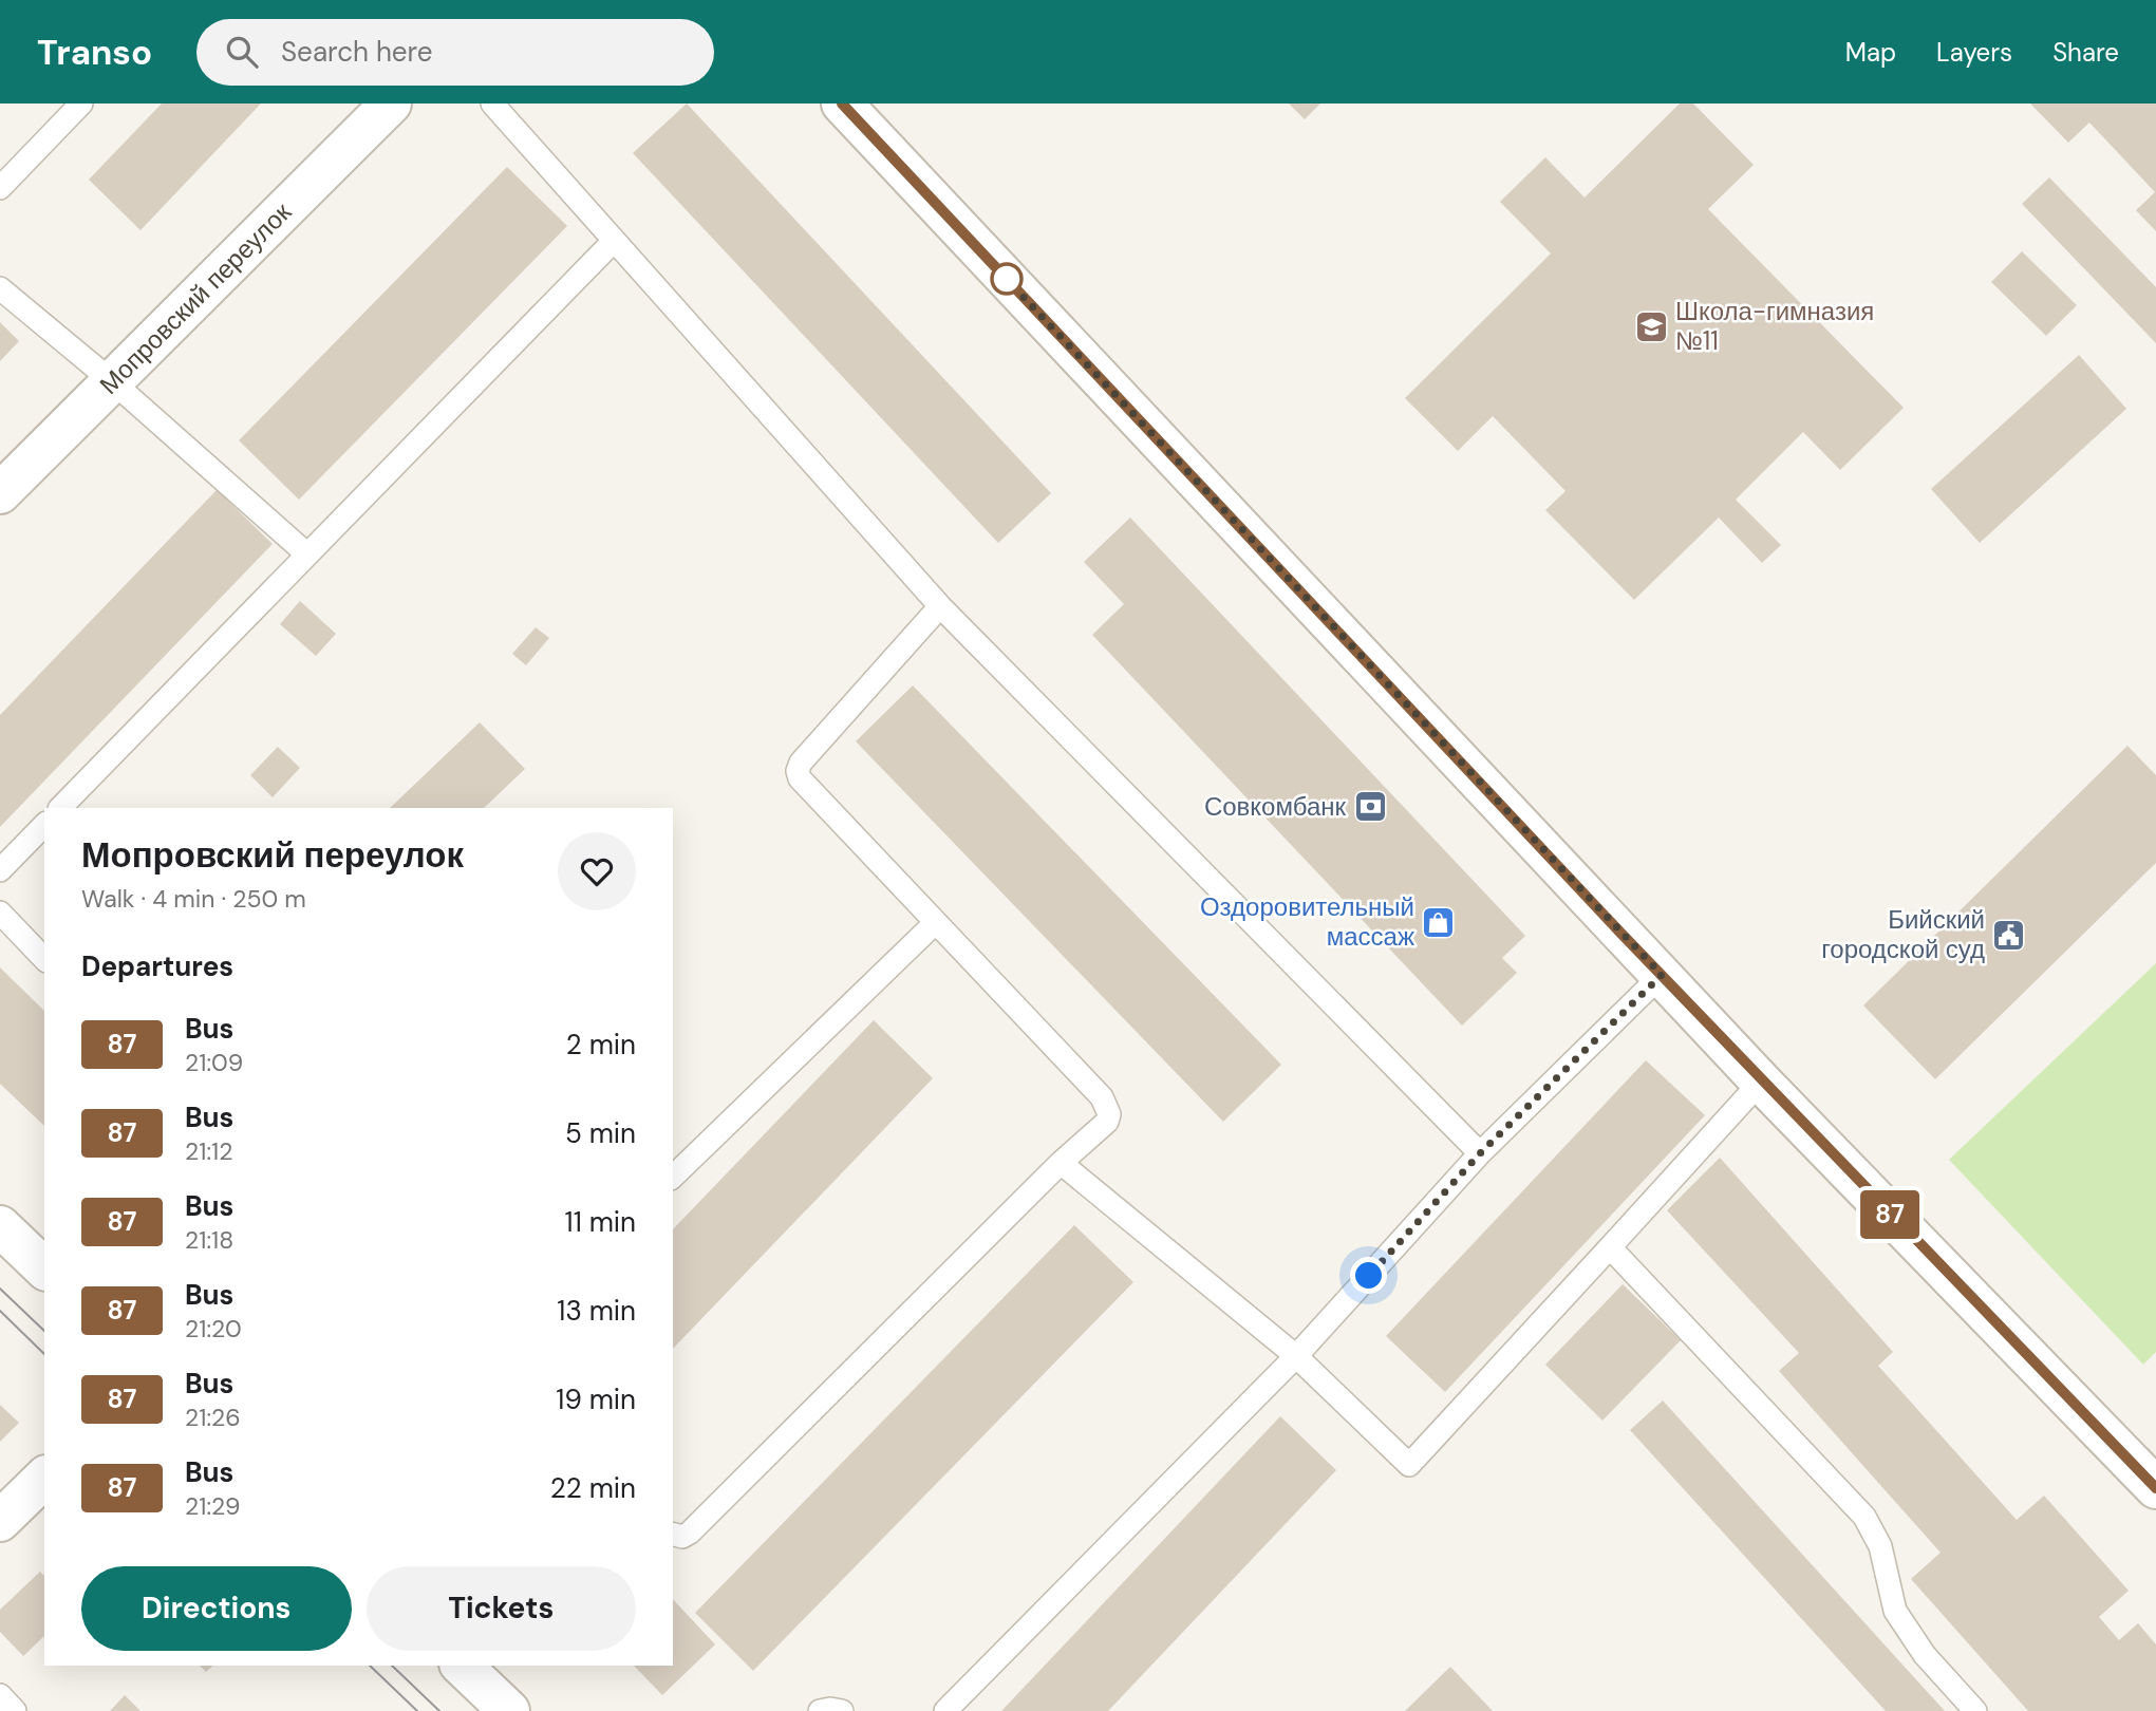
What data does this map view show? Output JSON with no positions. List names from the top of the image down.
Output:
{
  "streets": {
    "street": ["Мопровский переулок"]
  },
  "places": {
    "school or university": ["Школа-гимназия №11"],
    "bank": ["Совкомбанк"],
    "shop": ["Оздоровительный массаж"],
    "public building": ["Бийский городской суд"]
  },
  "lines": ["bus line 87"],
  "page": {
    "header": "Transo",
    "search": "Search here",
    "nav": ["Map", "Layers", "Share"],
    "on_map": "87",
    "heading": [
      ["Мопровский переулок", "Walk · 4 min · 250 m"],
      "Departures"
    ],
    "list": [
      {
        "mark": "87",
        "name": "Bus",
        "note": "21:09",
        "value": "2 min"
      },
      {
        "mark": "87",
        "name": "Bus",
        "note": "21:12",
        "value": "5 min"
      },
      {
        "mark": "87",
        "name": "Bus",
        "note": "21:18",
        "value": "11 min"
      },
      {
        "mark": "87",
        "name": "Bus",
        "note": "21:20",
        "value": "13 min"
      },
      {
        "mark": "87",
        "name": "Bus",
        "note": "21:26",
        "value": "19 min"
      },
      {
        "mark": "87",
        "name": "Bus",
        "note": "21:29",
        "value": "22 min"
      }
    ],
    "buttons": ["Directions", "Tickets"]
  }
}
